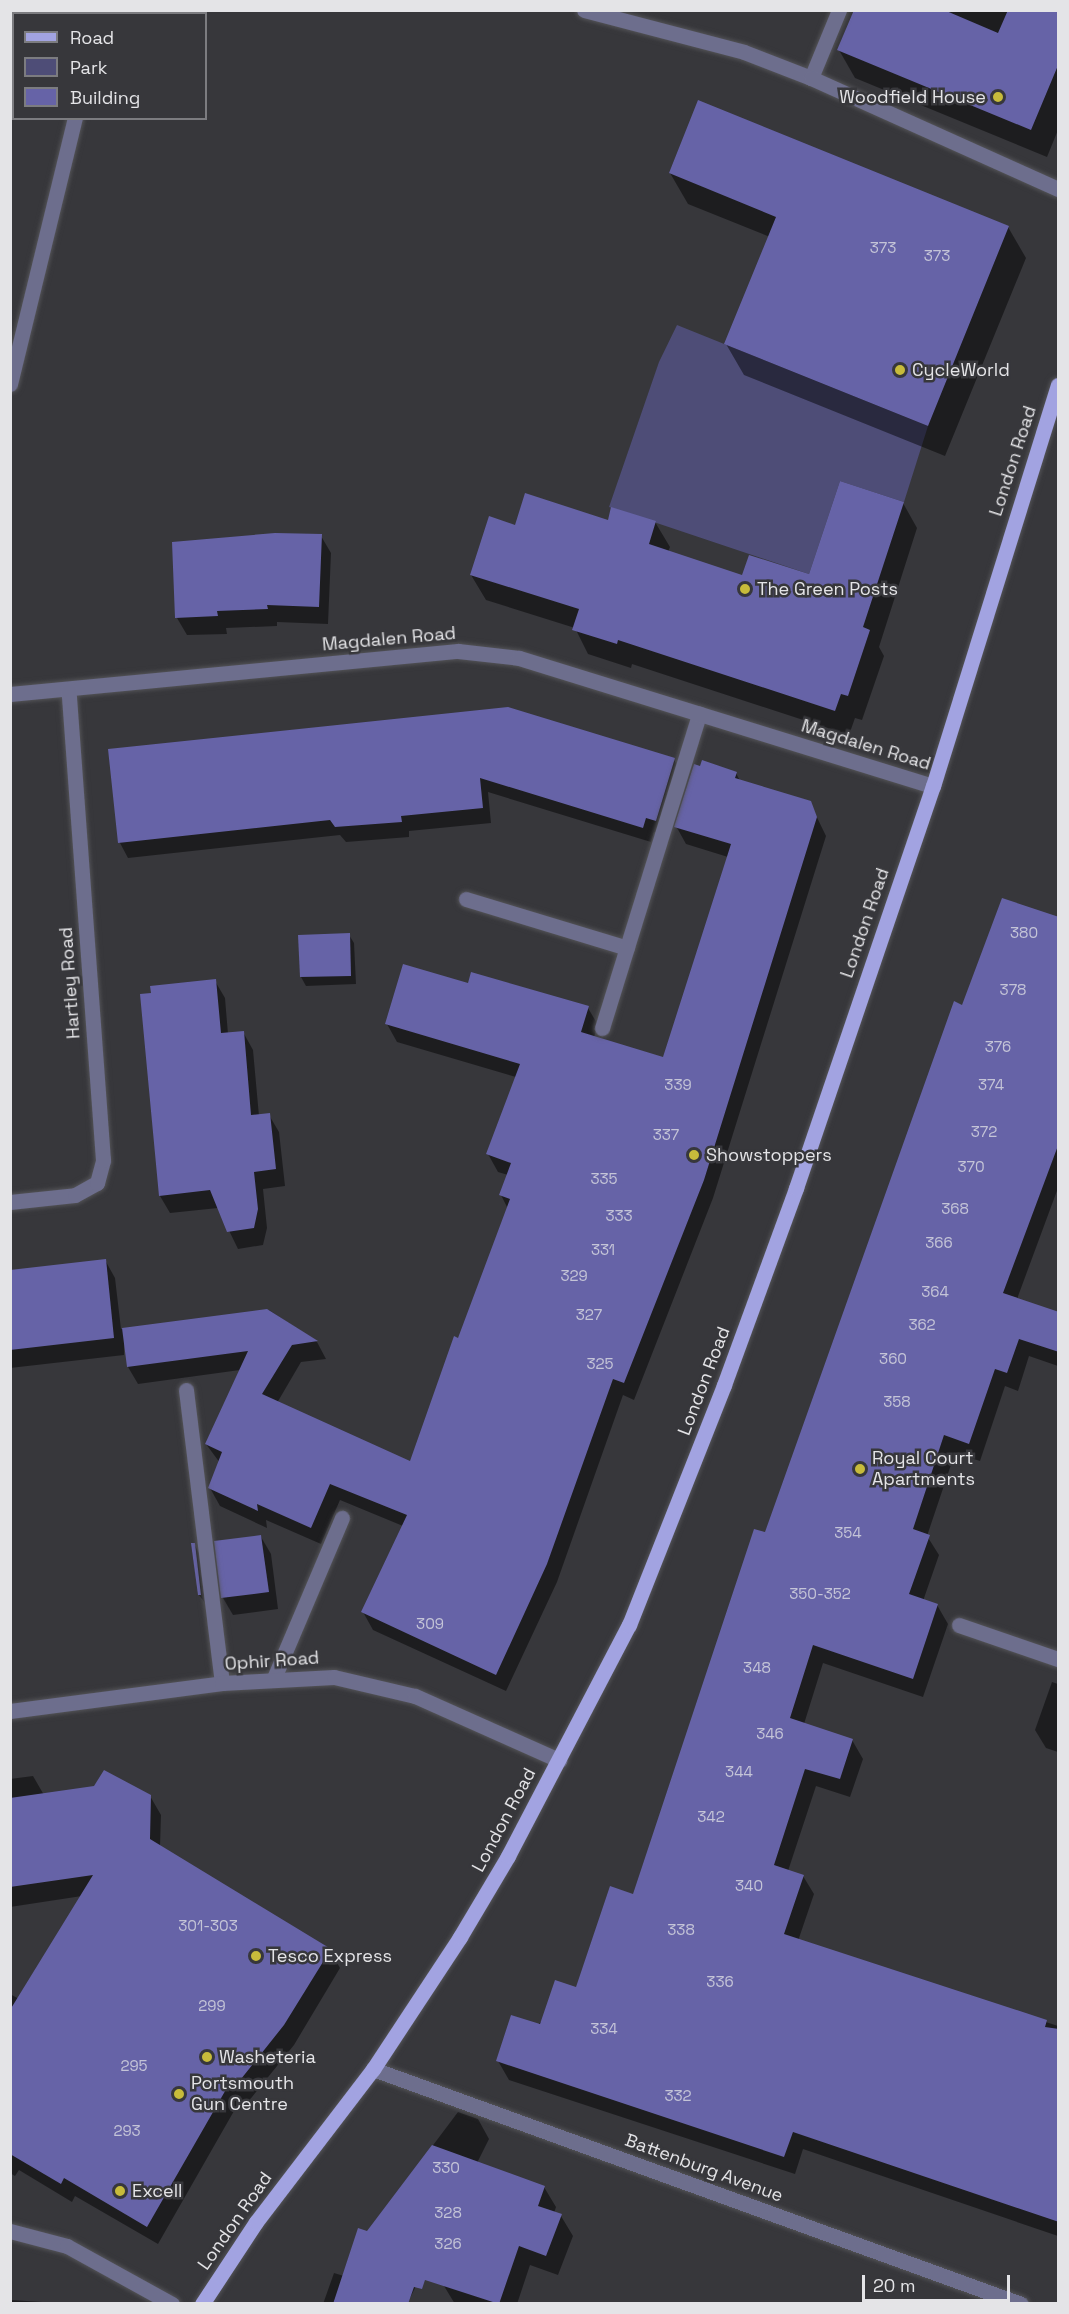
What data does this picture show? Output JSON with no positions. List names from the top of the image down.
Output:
{
  "streets": {
    "main road": ["London Road"],
    "street": [
      "Magdalen Road",
      "Hartley Road",
      "Ophir Road",
      "Battenburg Avenue"
    ]
  },
  "crossings": [
    ["London Road", "Magdalen Road"],
    ["London Road", "Ophir Road"],
    ["London Road", "Battenburg Avenue"],
    ["Magdalen Road", "Hartley Road"]
  ],
  "places": [
    "Woodfield House",
    "CycleWorld",
    "The Green Posts",
    "Showstoppers",
    "Royal Court Apartments",
    "Tesco Express",
    "Washeteria",
    "Portsmouth Gun Centre",
    "Excell"
  ],
  "house_numbers": [
    "373",
    "373",
    "380",
    "378",
    "376",
    "339",
    "374",
    "372",
    "337",
    "370",
    "335",
    "368",
    "333",
    "366",
    "331",
    "329",
    "364",
    "327",
    "362",
    "360",
    "325",
    "358",
    "354",
    "350-352",
    "309",
    "348",
    "346",
    "344",
    "342",
    "340",
    "301-303",
    "338",
    "336",
    "299",
    "334",
    "295",
    "332",
    "293",
    "330",
    "328",
    "326"
  ],
  "legend": ["Road", "Park", "Building"],
  "scale_bar": "20 m"
}
